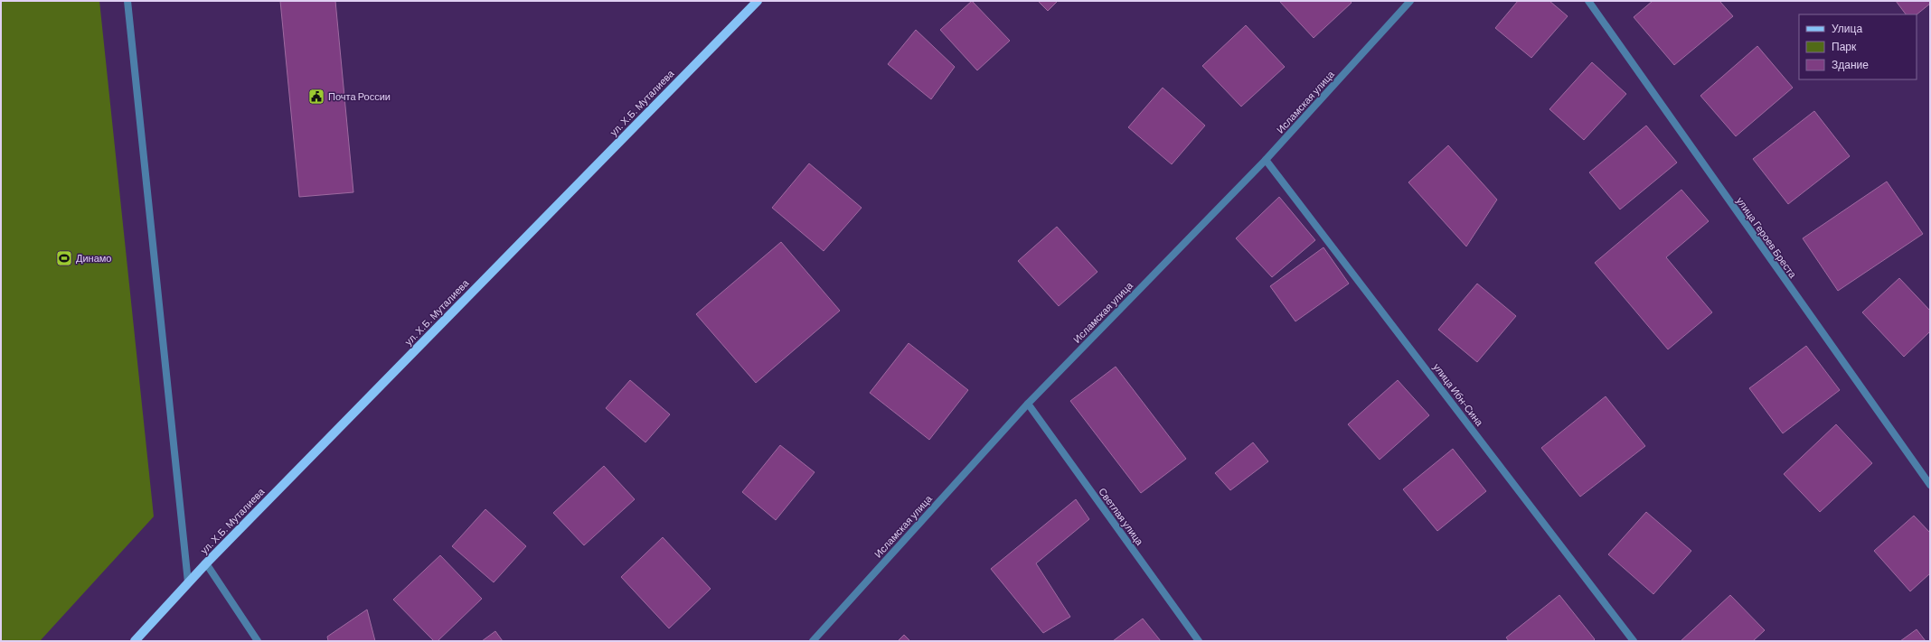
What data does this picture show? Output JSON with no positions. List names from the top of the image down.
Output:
{
  "streets": {
    "main road": ["ул. Х.Б. Муталиева"],
    "street": [
      "Исламская улица",
      "улица Героев Бреста",
      "улица Ибн-Сина",
      "Светлая улица"
    ]
  },
  "crossings": [
    ["Исламская улица", "улица Ибн-Сина"],
    ["Исламская улица", "Светлая улица"]
  ],
  "places": {
    "public building": ["Почта России"],
    "sports": ["Динамо"]
  },
  "legend": ["Улица", "Парк", "Здание"]
}
